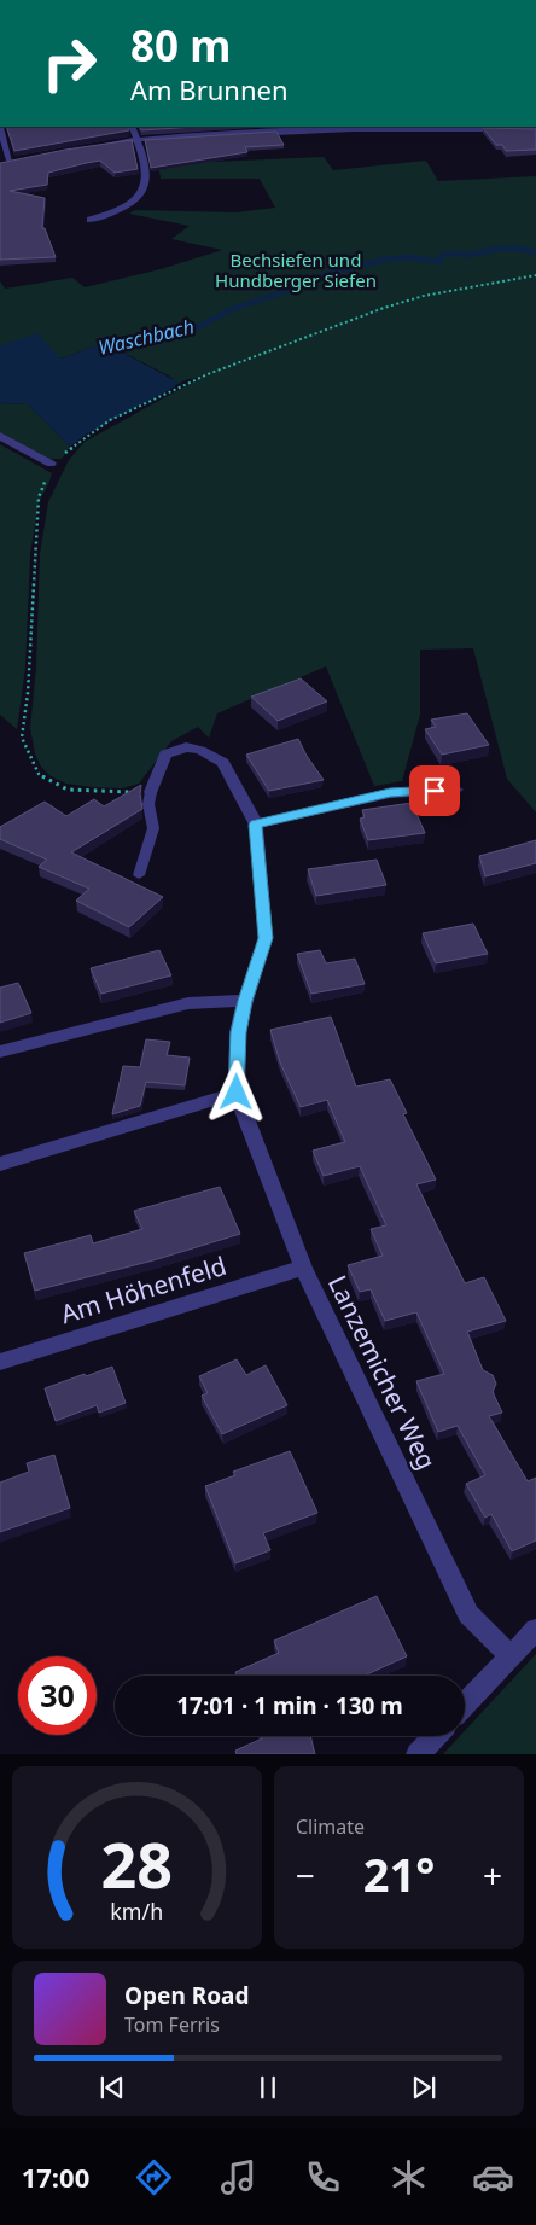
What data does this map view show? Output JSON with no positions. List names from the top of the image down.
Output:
{
  "streets": {
    "street": ["Am Höhenfeld", "Lanzemicher Weg"]
  },
  "crossings": [
    ["Am Höhenfeld", "Lanzemicher Weg"]
  ],
  "water": ["Waschbach"],
  "parks": ["Bechsiefen und Hundberger Siefen"],
  "page": {
    "turn": ["80 m", "Am Brunnen"],
    "limit": "30",
    "trip": "17:01 · 1 min · 130 m",
    "tile": "Climate",
    "heat": ["−", "21°", "+"],
    "song": ["Open Road", "Tom Ferris"],
    "tabs": "17:00",
    "gauge": ["28", "km/h"]
  }
}
